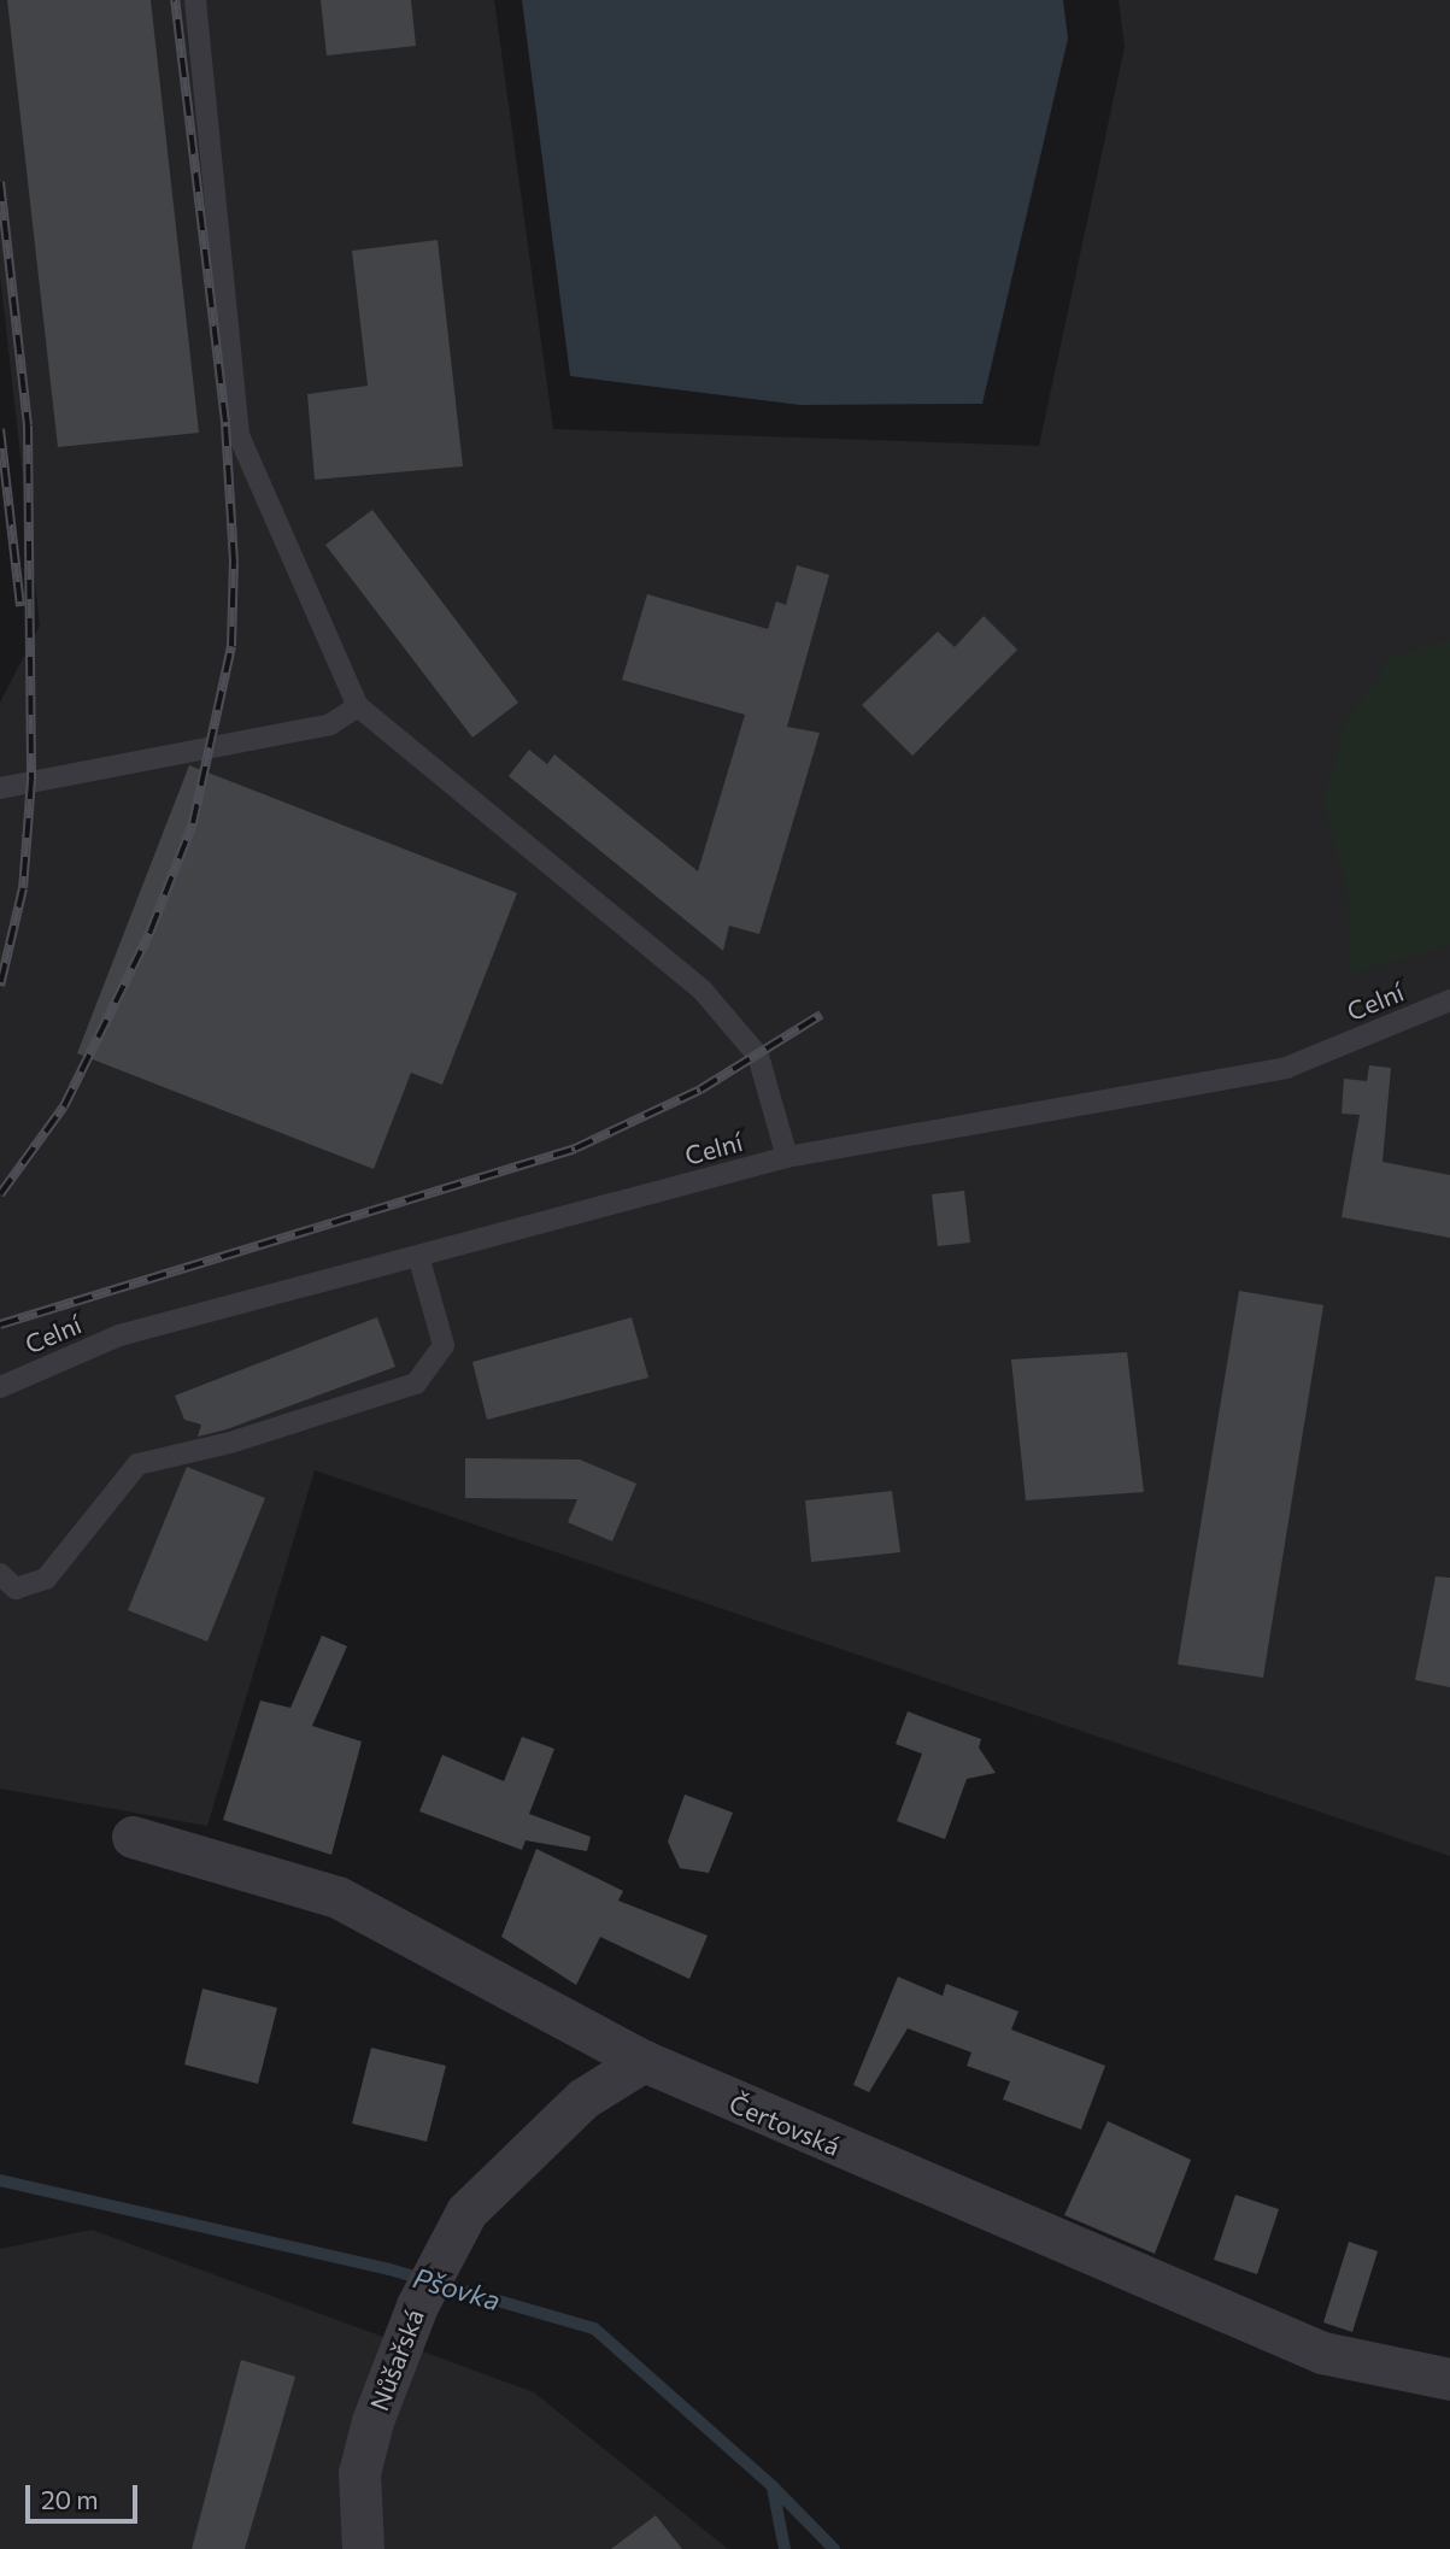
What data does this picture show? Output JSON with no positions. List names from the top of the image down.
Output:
{
  "streets": {
    "street": ["Čertovská", "Nůšařská"],
    "lane": ["Celní"]
  },
  "crossings": [
    ["Čertovská", "Nůšařská"]
  ],
  "water": ["Pšovka"],
  "scale_bar": "20 m"
}
